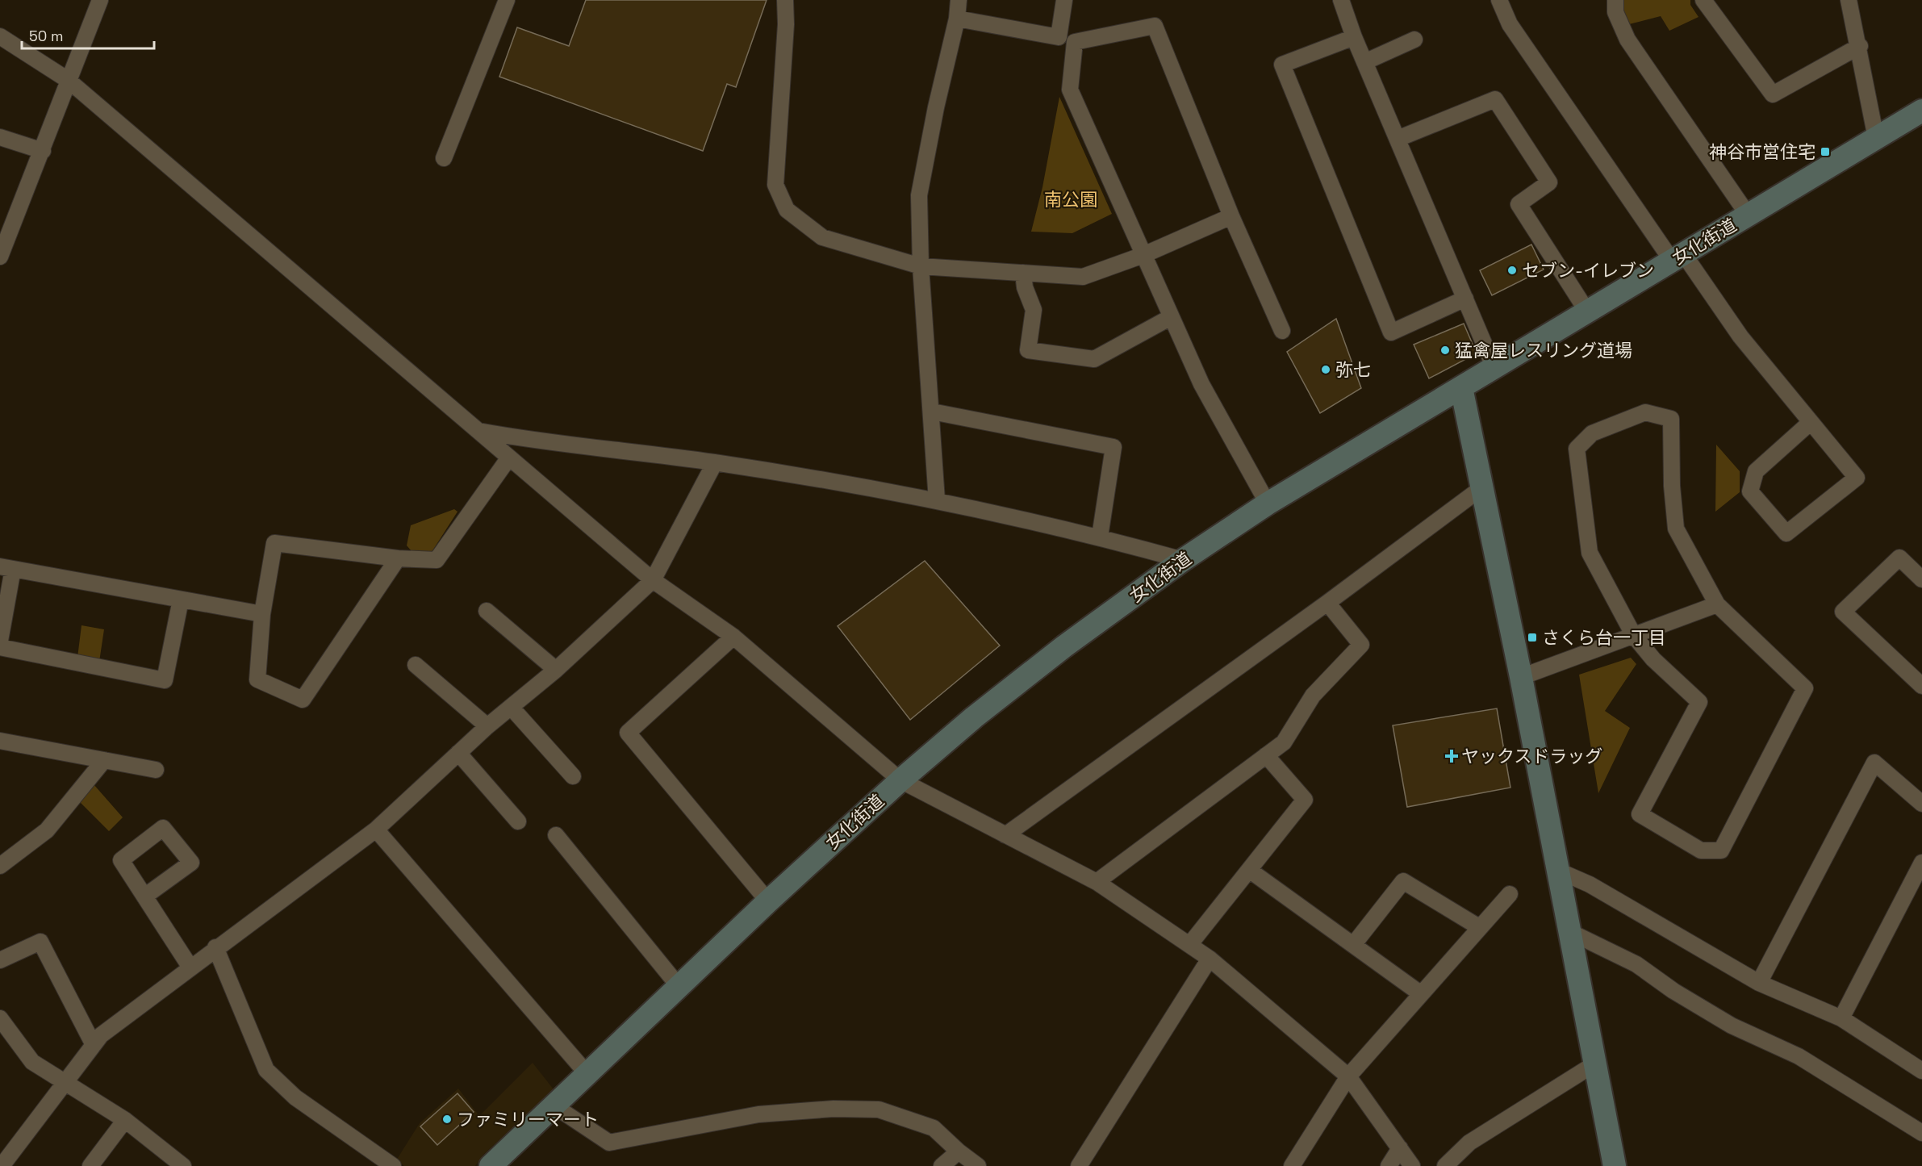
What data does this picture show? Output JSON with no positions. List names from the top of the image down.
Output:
{
  "streets": {
    "street": ["女化街道"]
  },
  "parks": ["南公園"],
  "places": {
    "transit": ["神谷市営住宅", "さくら台一丁目"],
    "other": [
      "セブン-イレブン",
      "猛禽屋レスリング道場",
      "弥七",
      "ファミリーマート"
    ],
    "health": ["ヤックスドラッグ"]
  },
  "scale_bar": "50 m"
}
